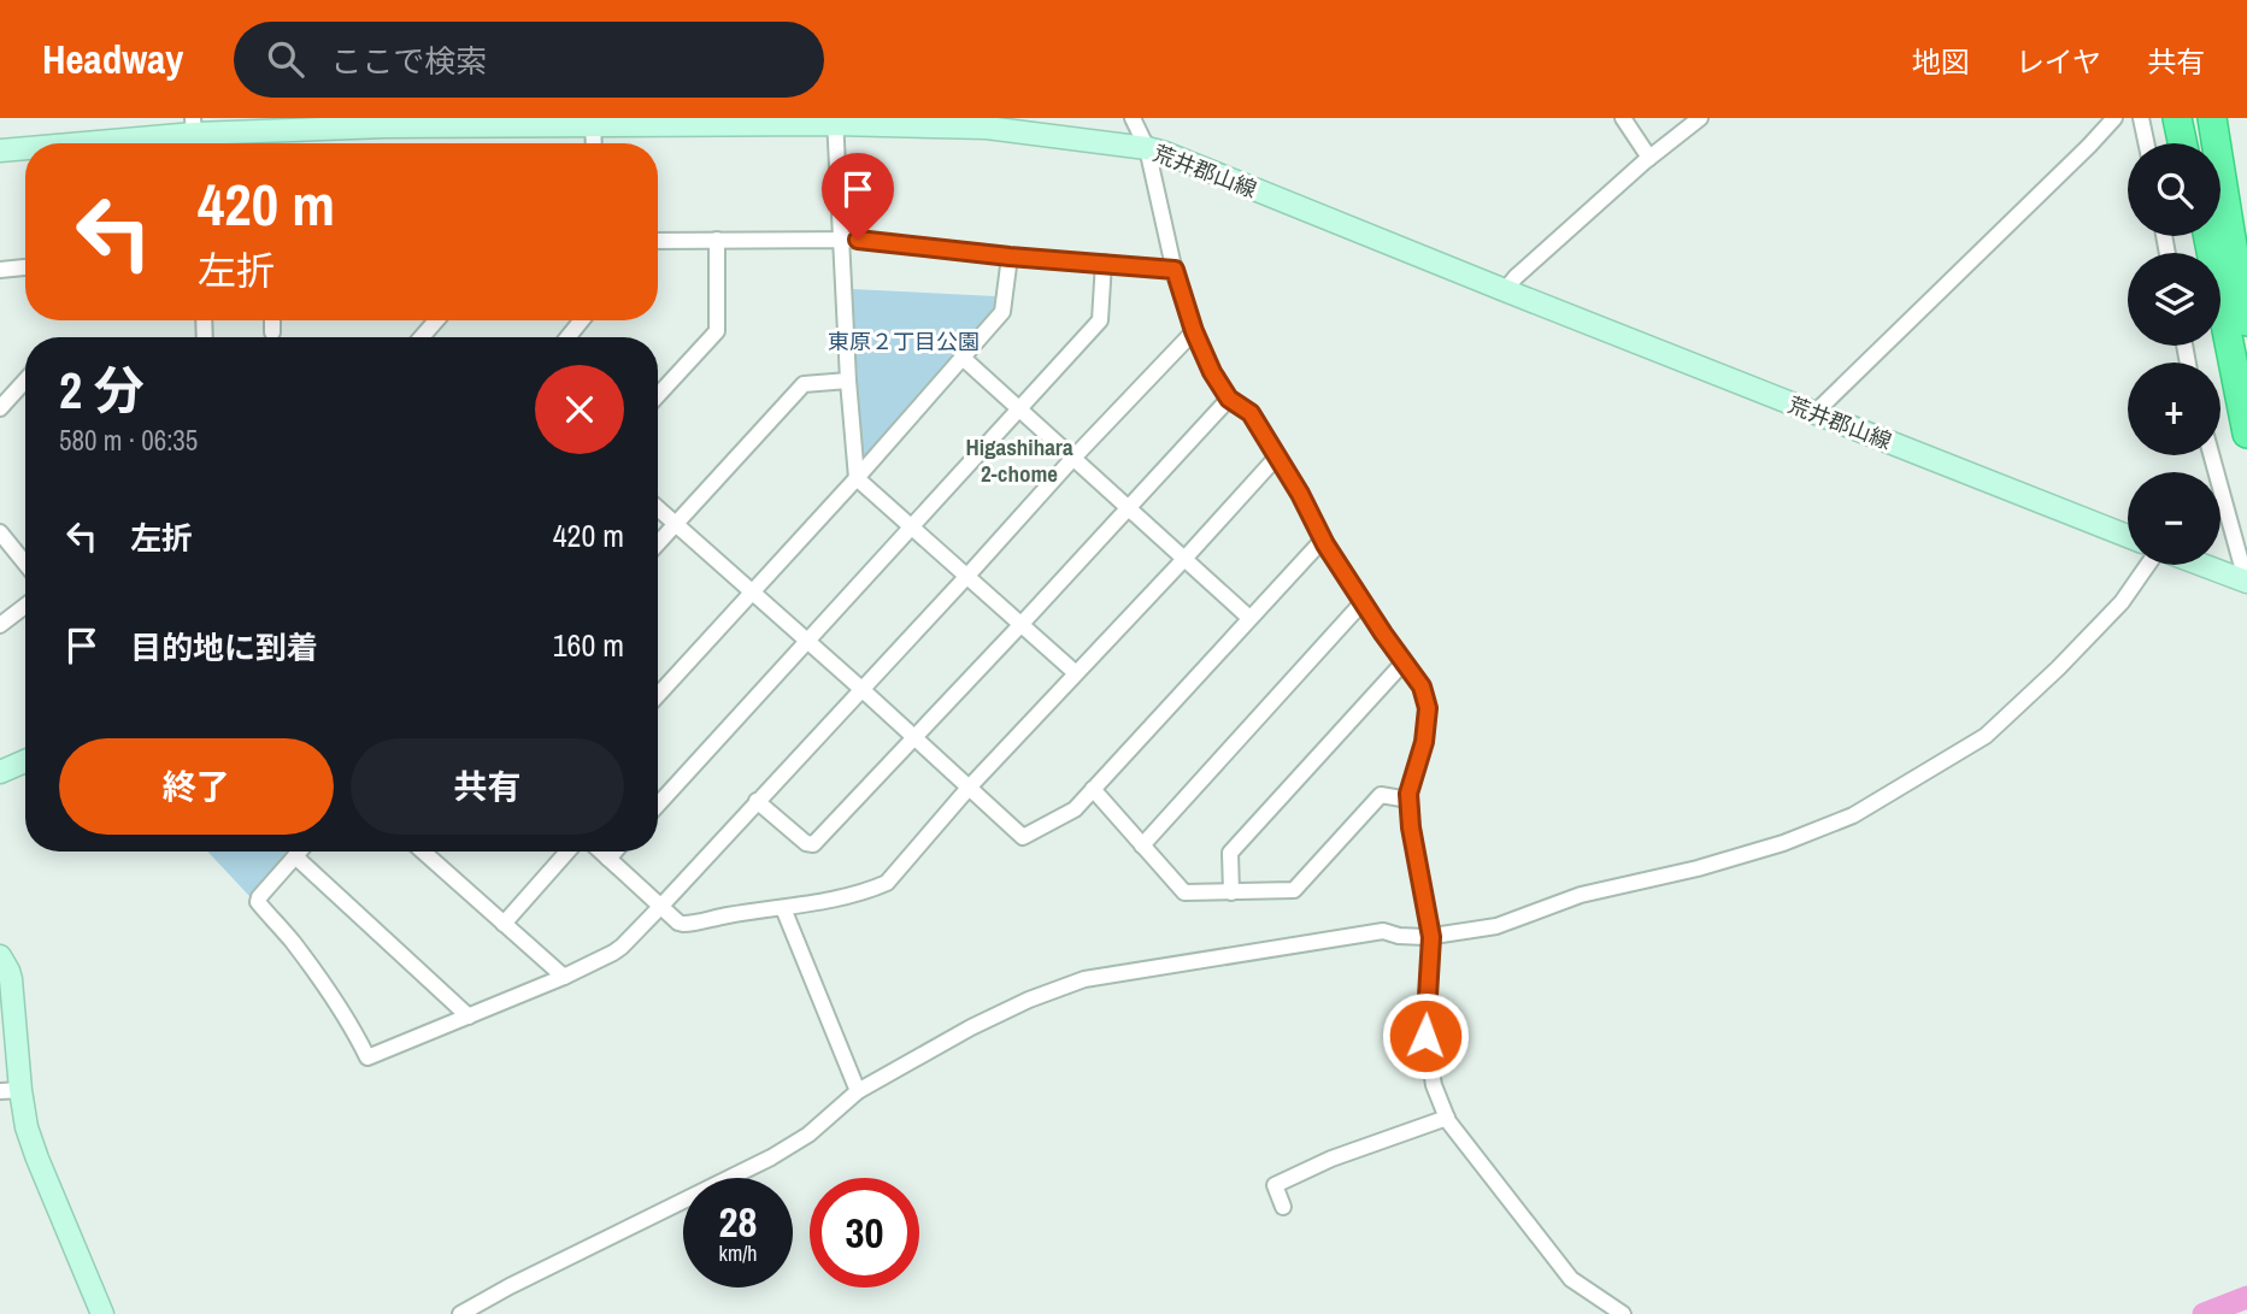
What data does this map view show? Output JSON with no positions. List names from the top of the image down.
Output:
{
  "streets": {
    "main road": ["荒井郡山線"]
  },
  "districts": ["Higashihara 2-chome"],
  "parks": ["東原２丁目公園"],
  "page": {
    "header": "Headway",
    "search": "ここで検索",
    "nav": ["地図", "レイヤ", "共有"],
    "map_buttons": ["+", "−"],
    "turn": ["420 m", "左折"],
    "heading": ["2 分", "580 m · 06:35"],
    "list": [
      {
        "name": "左折",
        "value": "420 m"
      },
      {
        "name": "目的地に到着",
        "value": "160 m"
      }
    ],
    "buttons": ["終了", "共有"],
    "speed": "28 km/h",
    "limit": "30"
  }
}
